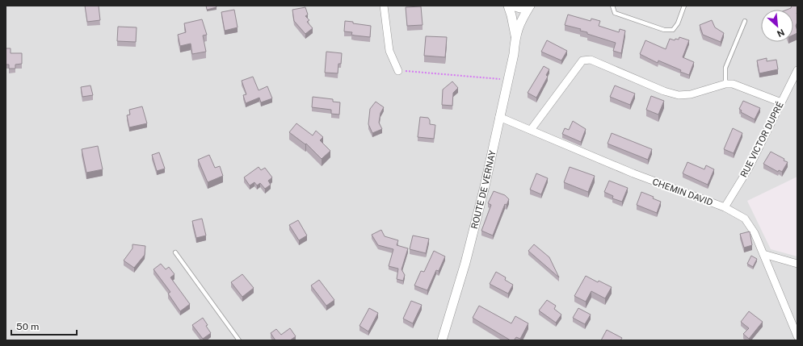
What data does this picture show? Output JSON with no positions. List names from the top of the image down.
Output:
{
  "streets": {
    "street": ["RUE VICTOR DUPRÉ", "ROUTE DE VERNAY", "CHEMIN DAVID"]
  },
  "crossings": [
    ["RUE VICTOR DUPRÉ", "CHEMIN DAVID"],
    ["ROUTE DE VERNAY", "CHEMIN DAVID"]
  ],
  "scale_bar": "50 m",
  "north": "bottom right"
}
